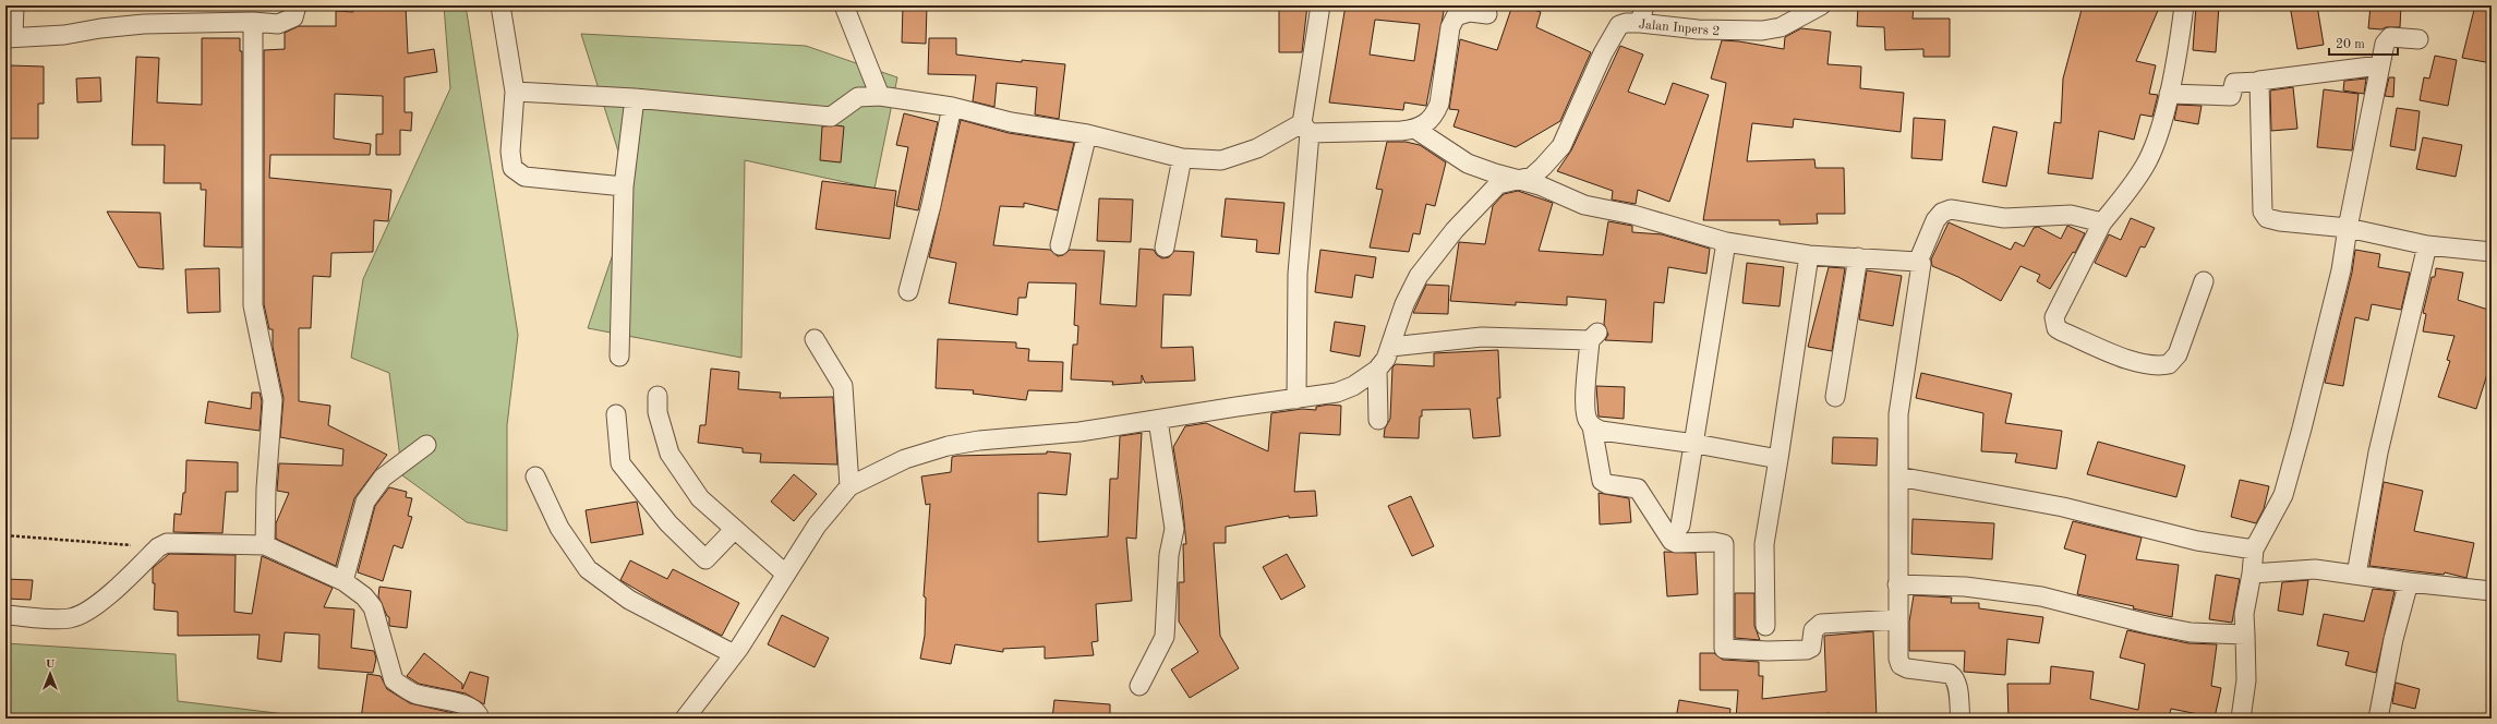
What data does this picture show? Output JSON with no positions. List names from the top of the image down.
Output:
{
  "streets": {
    "street": ["Jalan Inpers 2"]
  },
  "scale_bar": "20 m",
  "north": "top"
}
